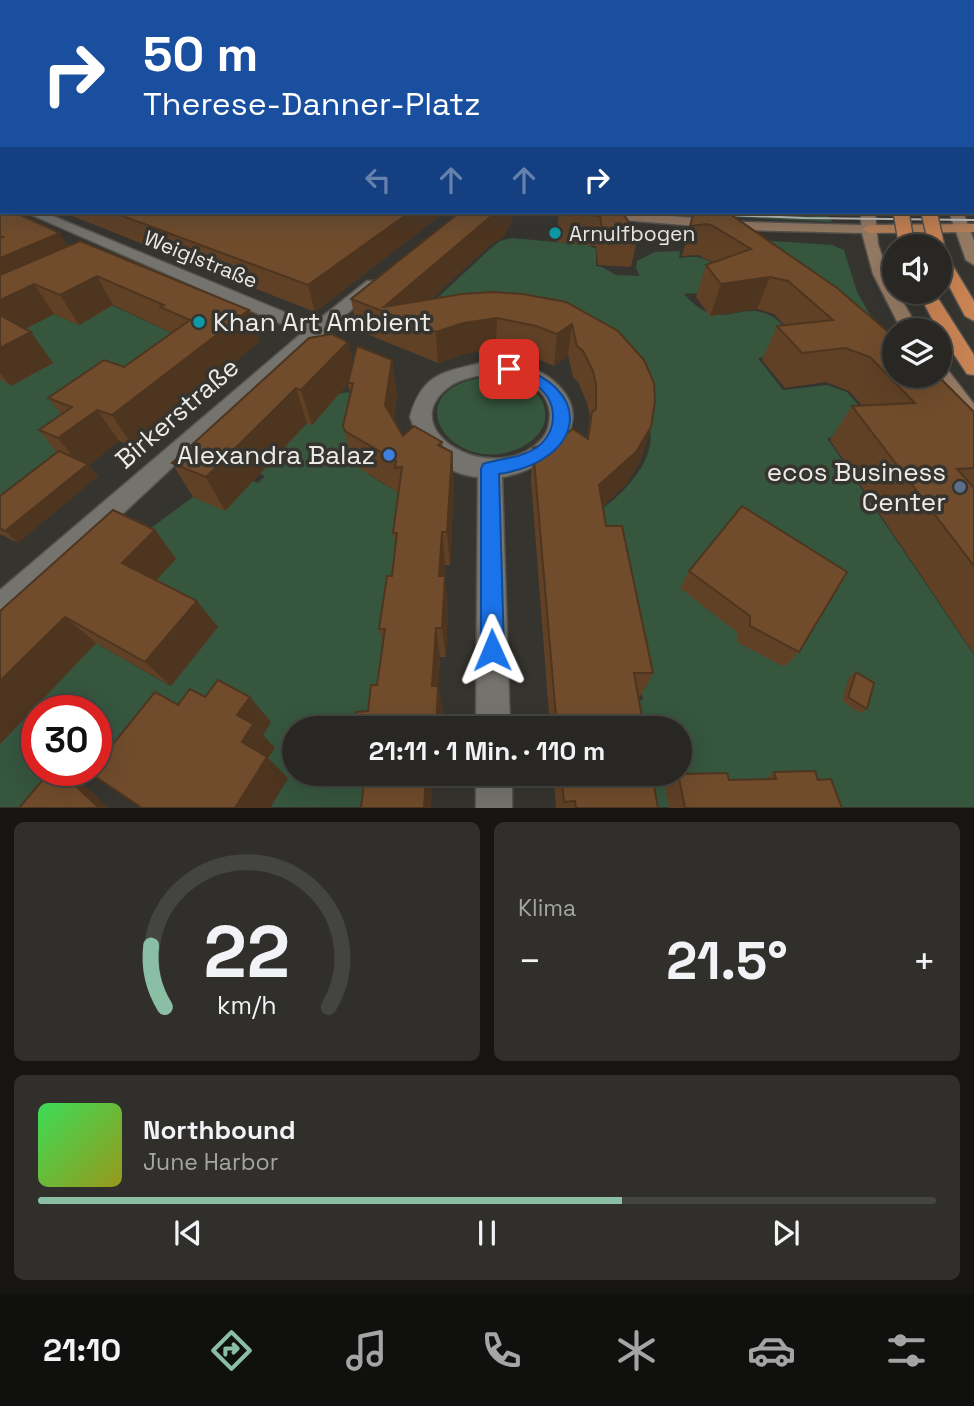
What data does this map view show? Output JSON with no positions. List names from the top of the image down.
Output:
{
  "streets": {
    "street": ["Weiglstraße", "Birkerstraße"]
  },
  "crossings": [
    ["Weiglstraße", "Birkerstraße"]
  ],
  "places": [
    "Arnulfbogen",
    "Khan Art Ambient",
    "Alexandra Balaz",
    "ecos Business Center"
  ],
  "page": {
    "turn": ["50 m", "Therese-Danner-Platz"],
    "limit": "30",
    "trip": "21:11 · 1 Min. · 110 m",
    "tile": "Klima",
    "heat": ["−", "21.5°", "+"],
    "song": ["Northbound", "June Harbor"],
    "tabs": "21:10",
    "gauge": ["22", "km/h"]
  }
}
